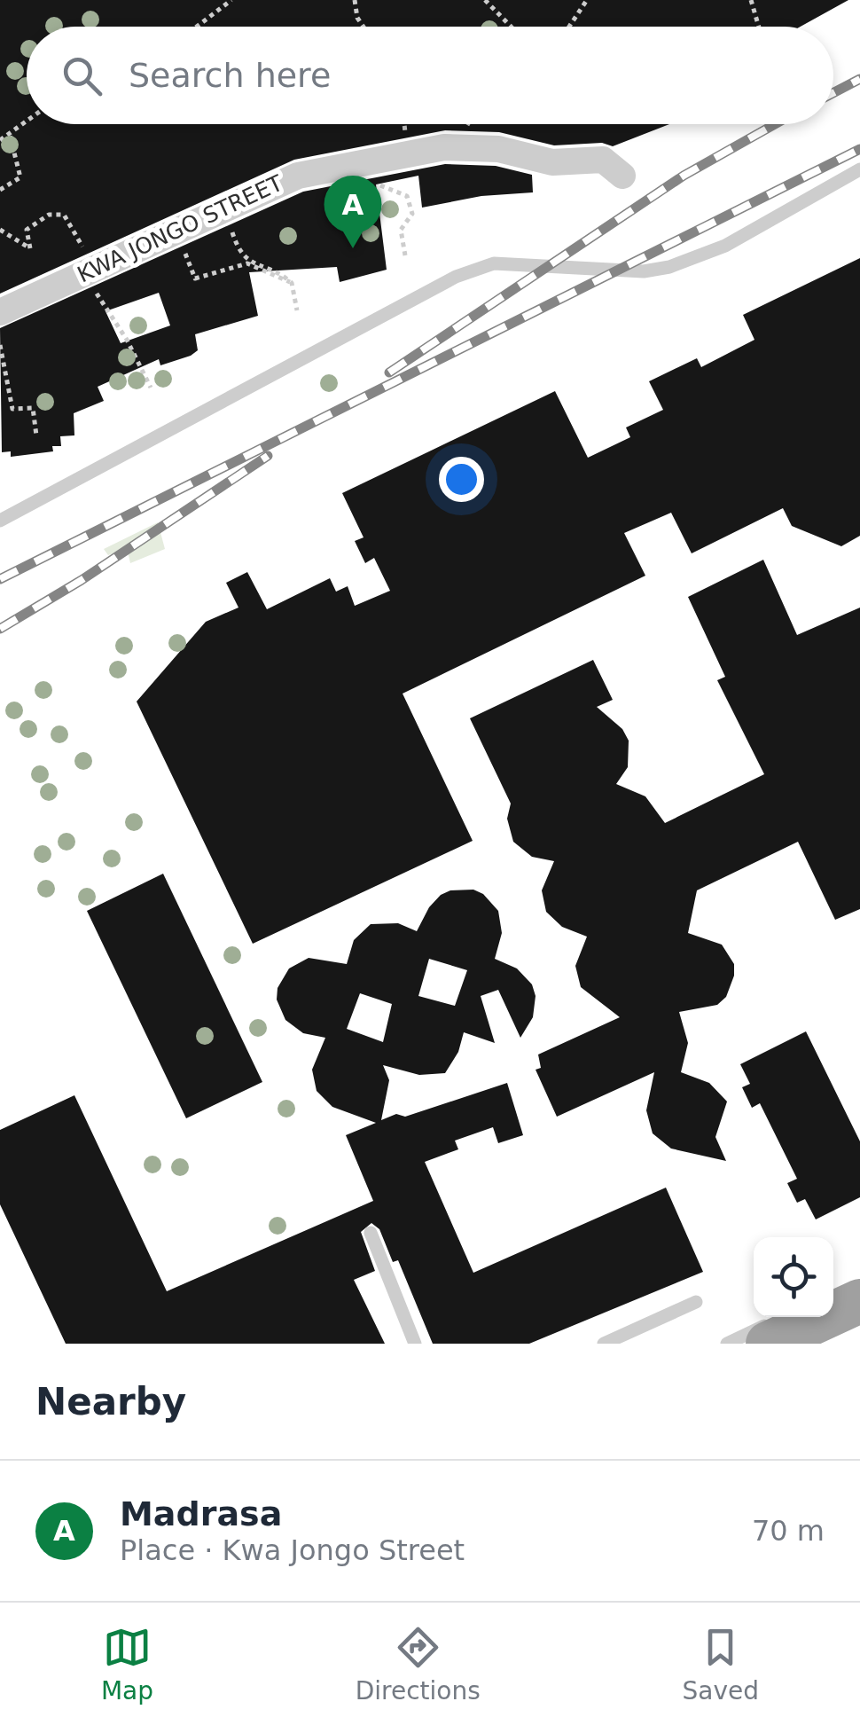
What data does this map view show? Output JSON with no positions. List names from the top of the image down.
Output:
{
  "streets": {
    "street": ["KWA JONGO STREET"]
  },
  "page": {
    "search": "Search here",
    "pins": "A",
    "heading": "Nearby",
    "list": [
      {
        "mark": "A",
        "name": "Madrasa",
        "note": "Place · Kwa Jongo Street",
        "value": "70 m"
      }
    ],
    "nav": ["Map", "Directions", "Saved"]
  }
}
